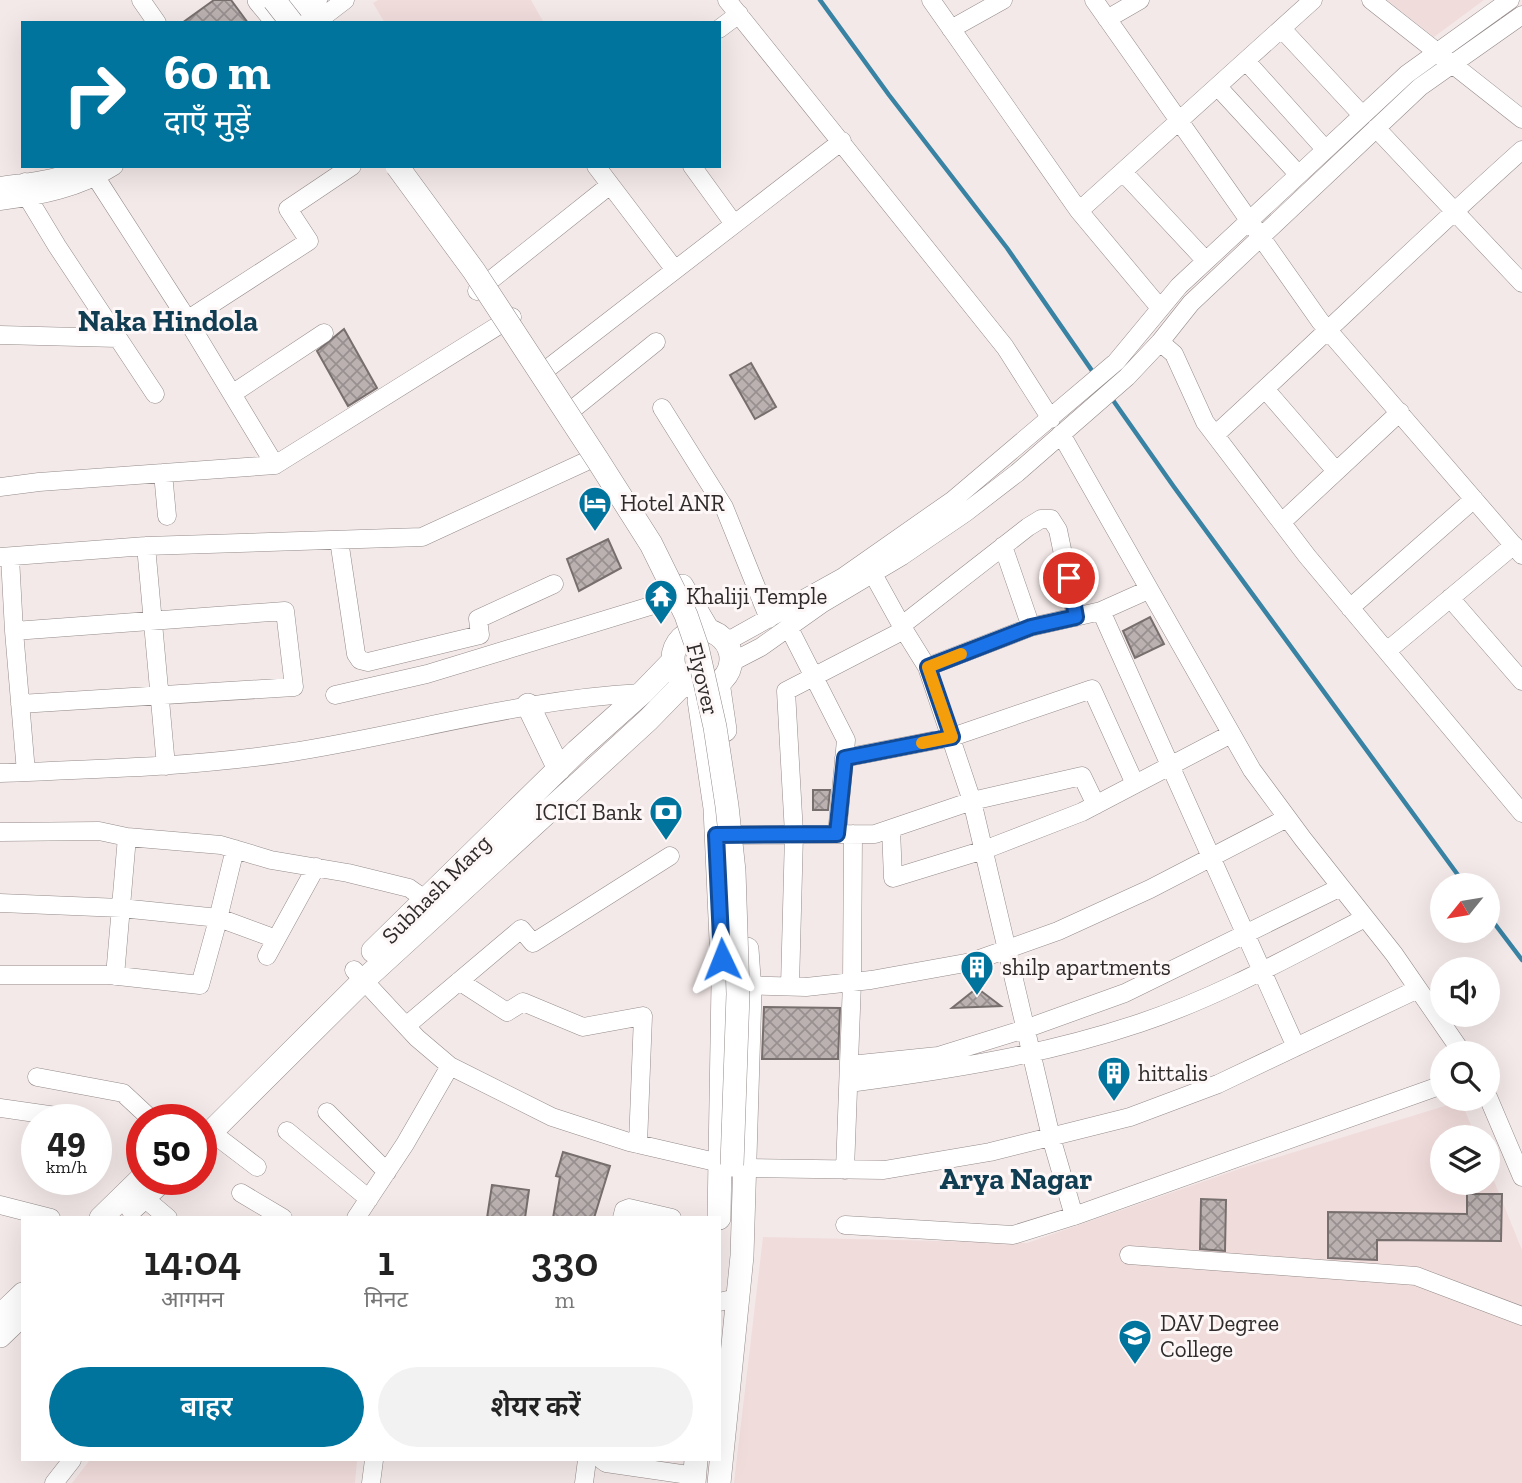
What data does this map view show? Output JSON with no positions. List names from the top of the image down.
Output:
{
  "streets": {
    "main road": ["Flyover", "Subhash Marg"]
  },
  "districts": ["Naka Hindola", "Arya Nagar"],
  "places": {
    "hotel": ["Hotel ANR"],
    "temple": ["Khaliji Temple"],
    "bank": ["ICICI Bank"],
    "building": ["shilp apartments", "hittalis"],
    "school or university": ["DAV Degree College"]
  },
  "north": "bottom left",
  "page": {
    "turn": ["60 m", "दाएँ मुड़ें"],
    "speed": "49 km/h",
    "limit": "50",
    "eta": [
      "14:04",
      "आगमन",
      "1",
      "मिनट",
      "330",
      "m"
    ],
    "buttons": ["बाहर", "शेयर करें"]
  }
}
